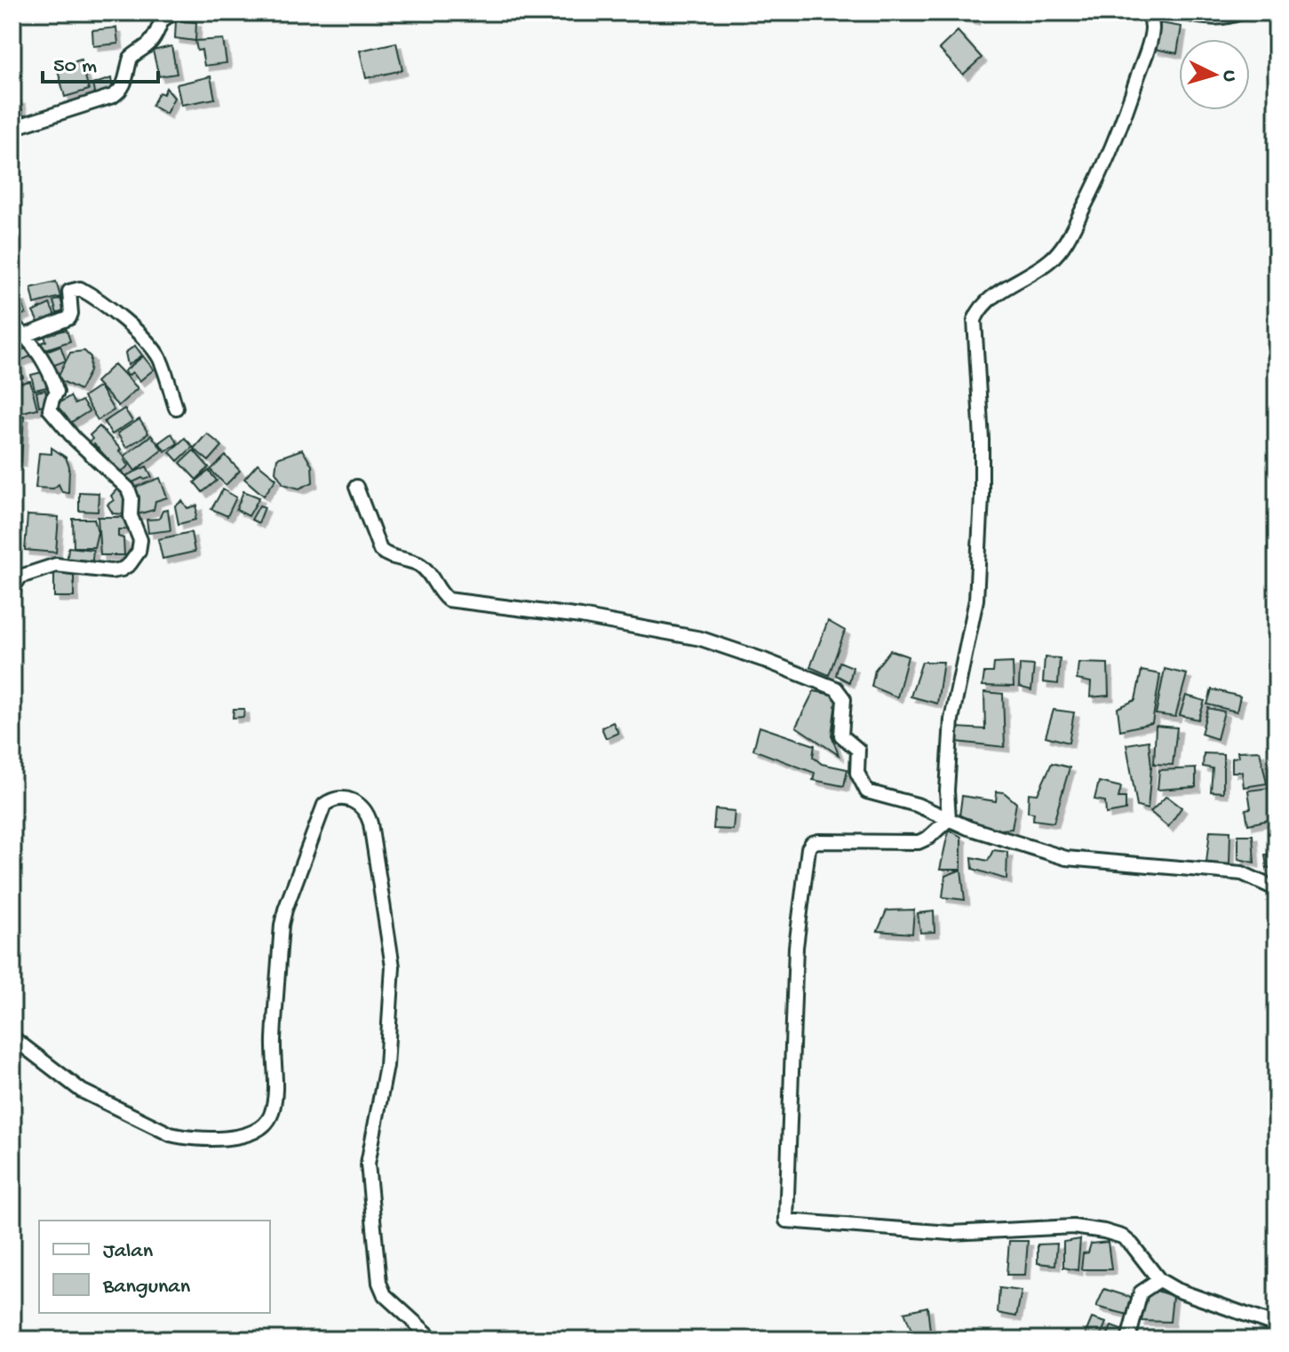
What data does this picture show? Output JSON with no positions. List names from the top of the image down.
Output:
{
  "legend": ["Jalan", "Bangunan"],
  "scale_bar": "50 m",
  "north": "right"
}
